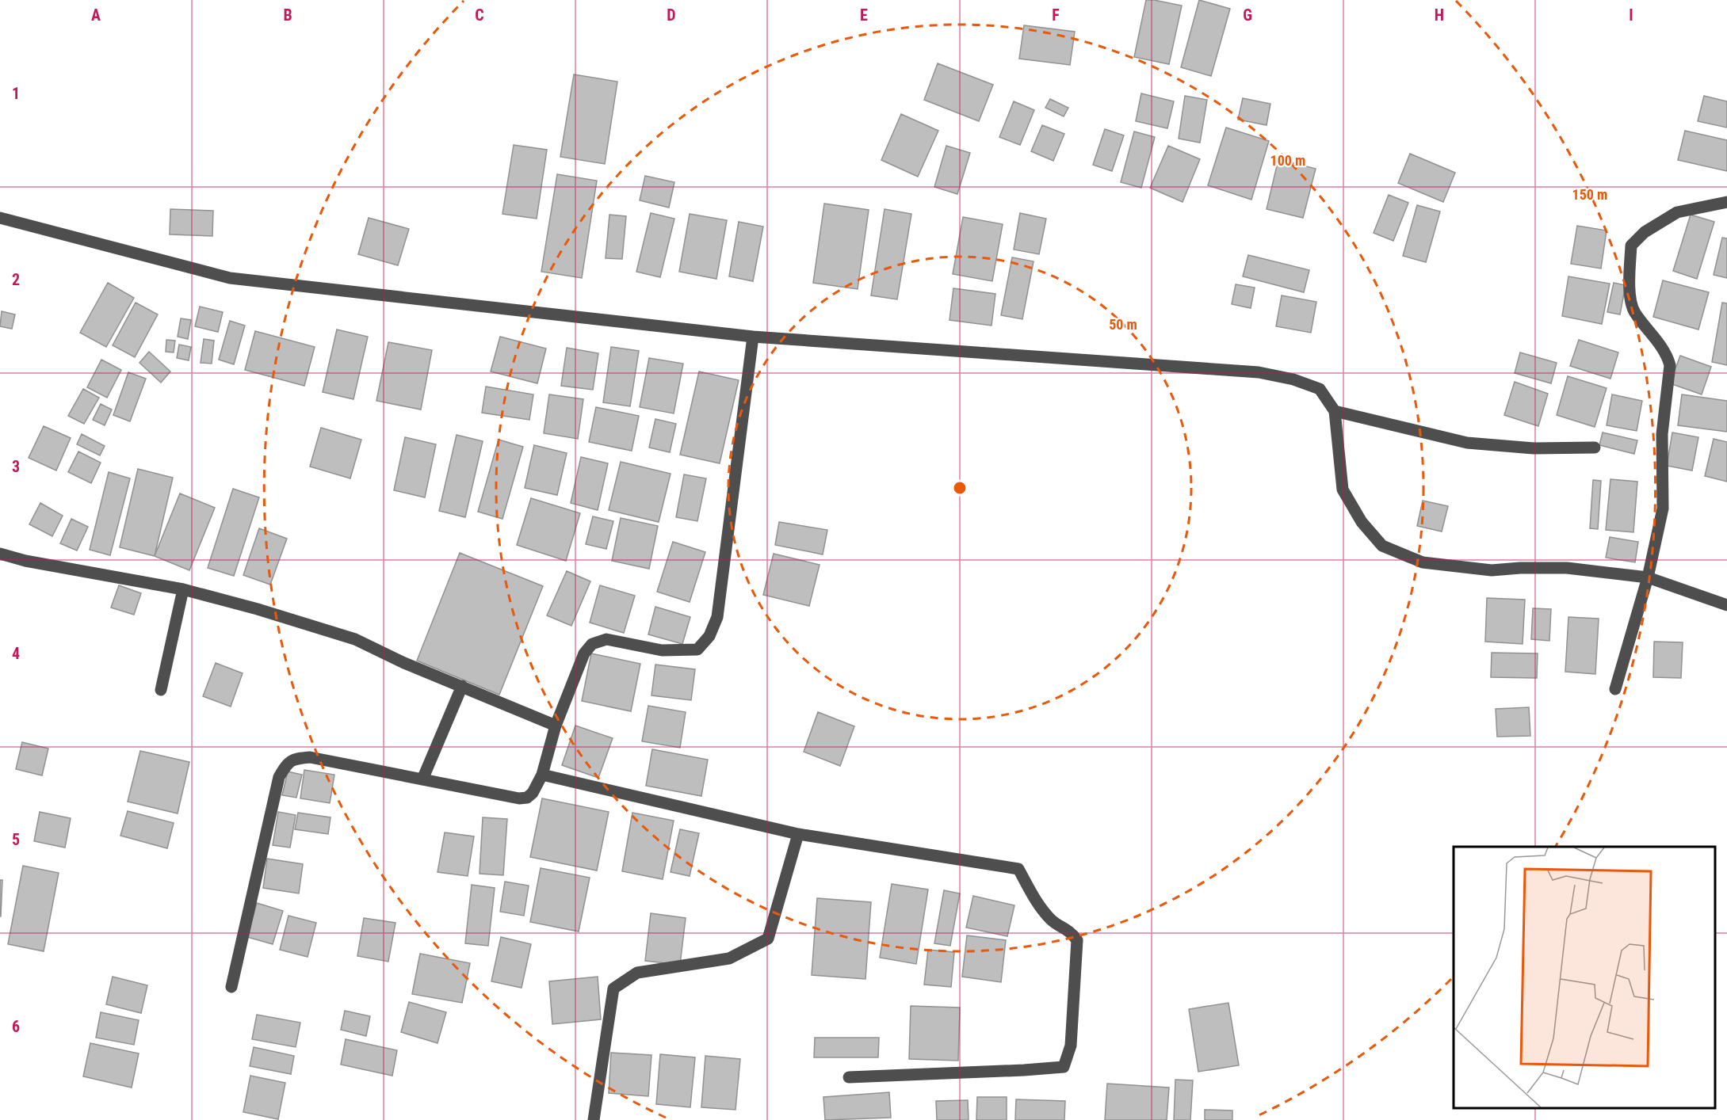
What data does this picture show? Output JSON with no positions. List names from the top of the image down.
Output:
{
  "grid": {
    "columns": [
      "A",
      "B",
      "C",
      "D",
      "E",
      "F",
      "G",
      "H",
      "I"
    ],
    "rows": [
      "1",
      "2",
      "3",
      "4",
      "5",
      "6"
    ]
  },
  "rings": ["100 m", "150 m", "50 m"]
}
